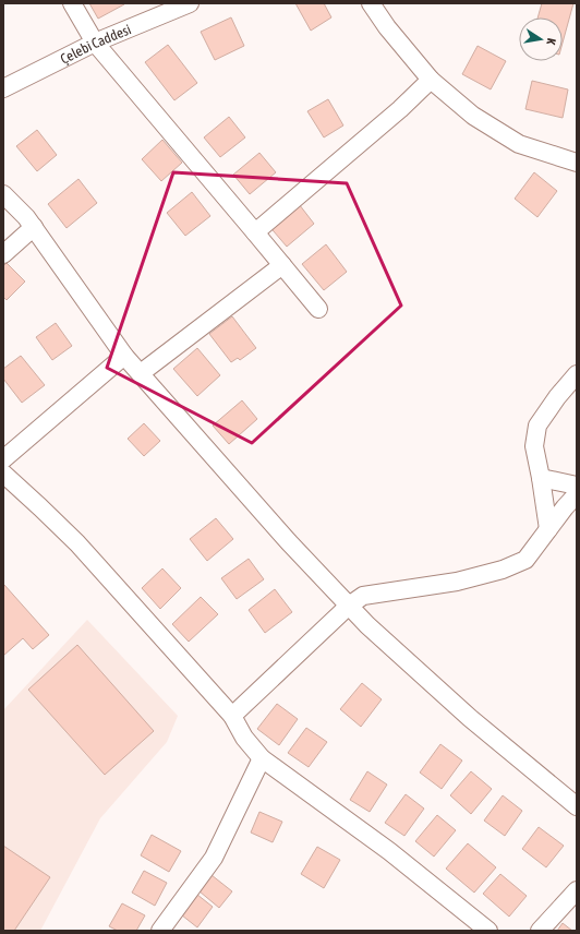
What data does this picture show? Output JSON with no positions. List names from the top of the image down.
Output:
{
  "streets": {
    "street": ["Çelebi Caddesi"]
  },
  "north": "right"
}
